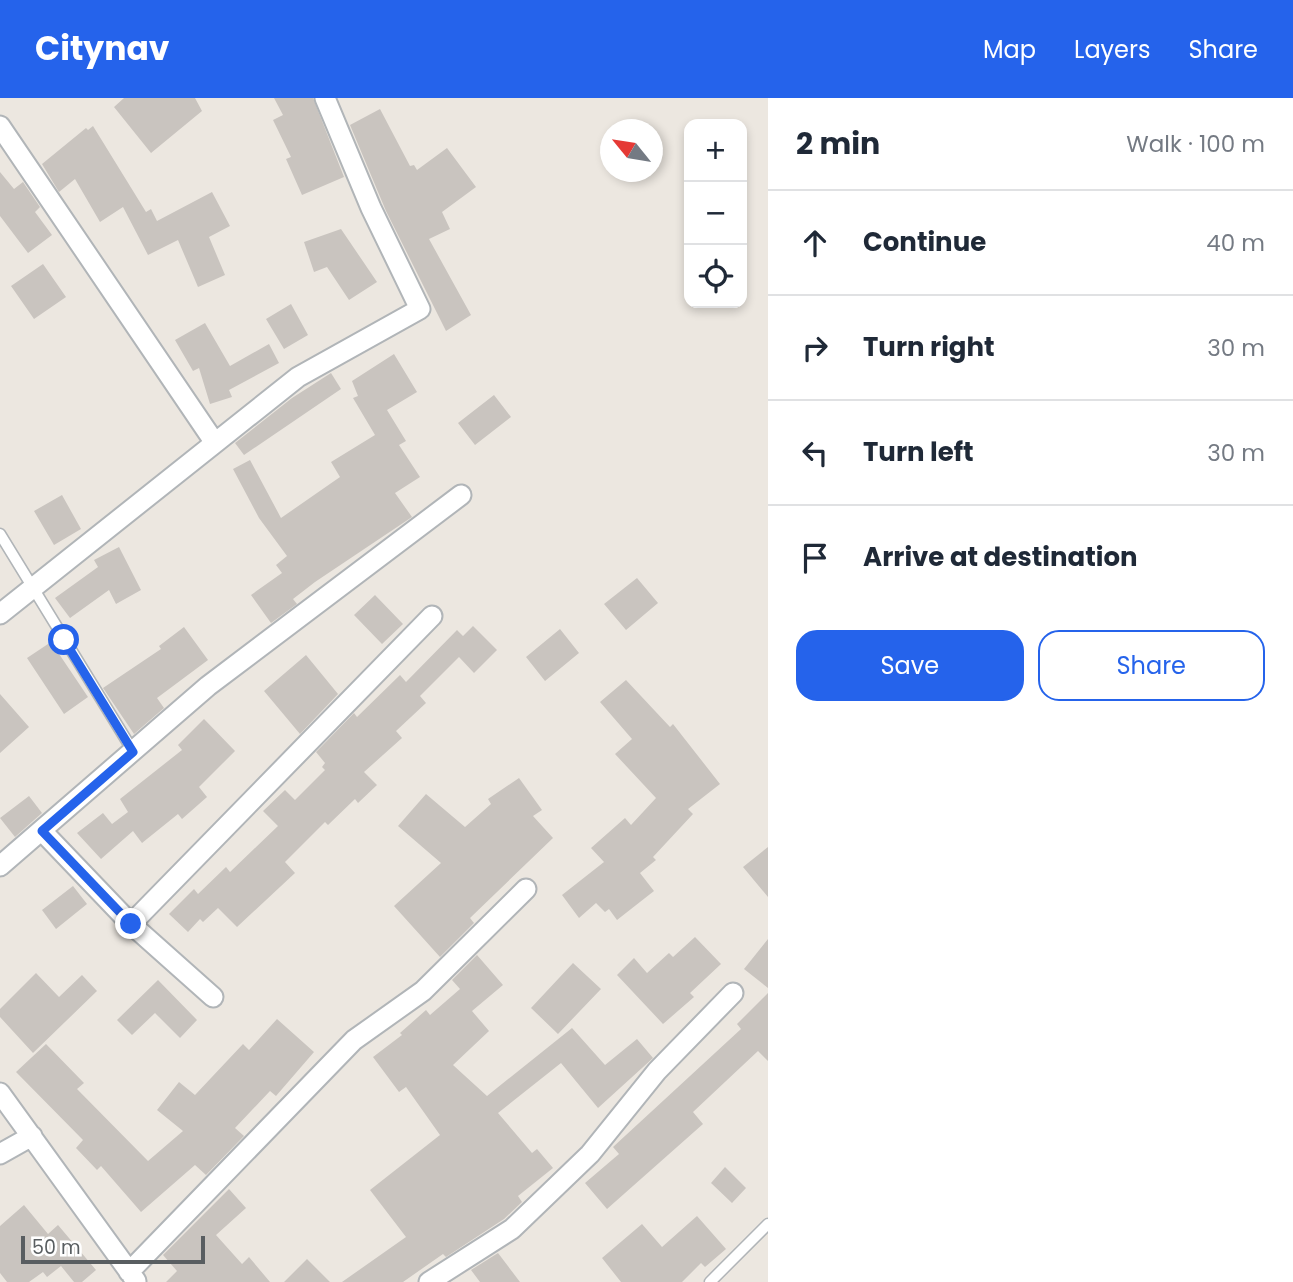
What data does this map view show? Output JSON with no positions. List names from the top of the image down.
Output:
{
  "scale_bar": "50 m",
  "north": "top left",
  "page": {
    "header": "Citynav",
    "nav": ["Map", "Layers", "Share"],
    "heading": ["2 min", "Walk · 100 m"],
    "map_buttons": ["+", "−"],
    "list": [
      ["Continue", "40 m"],
      ["Turn right", "30 m"],
      ["Turn left", "30 m"],
      "Arrive at destination"
    ],
    "buttons": ["Save", "Share"],
    "scale": "50 m"
  }
}
